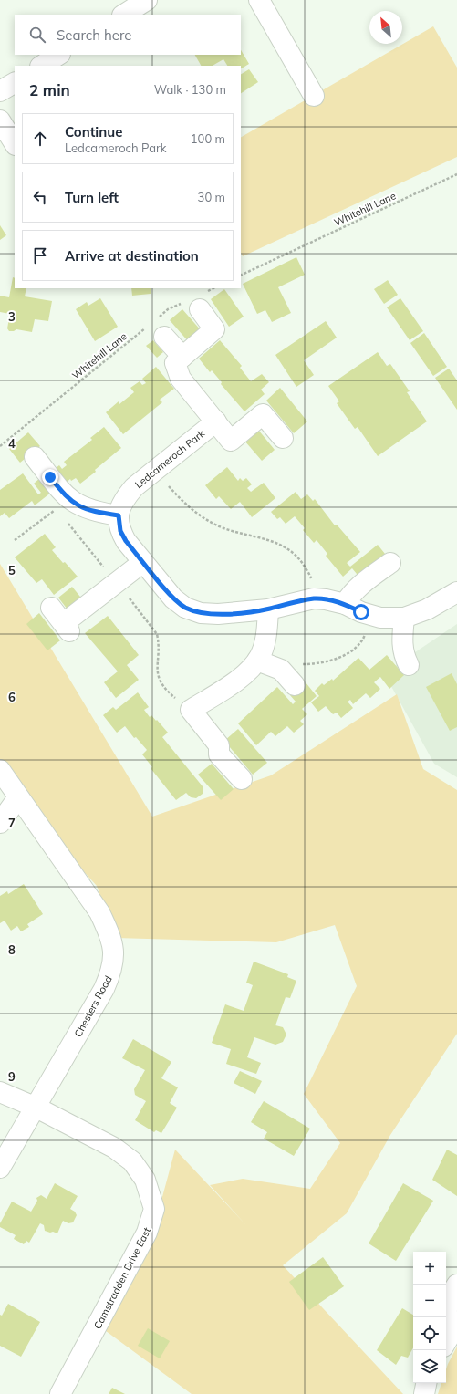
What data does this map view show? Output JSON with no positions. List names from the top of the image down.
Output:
{
  "streets": {
    "street": ["Ledcameroch Park", "Chesters Road", "Camstradden Drive East"],
    "path": ["Whitehill Lane"]
  },
  "crossings": [
    ["Chesters Road", "Camstradden Drive East"]
  ],
  "north": "top left",
  "page": {
    "search": "Search here",
    "heading": ["2 min", "Walk · 130 m"],
    "list": [
      ["Continue", "Ledcameroch Park", "100 m"],
      ["Turn left", "30 m"],
      "Arrive at destination"
    ],
    "map_buttons": ["+", "−"]
  },
  "grid": {
    "rows": [
      "3",
      "4",
      "5",
      "6",
      "7",
      "8",
      "9"
    ]
  }
}
